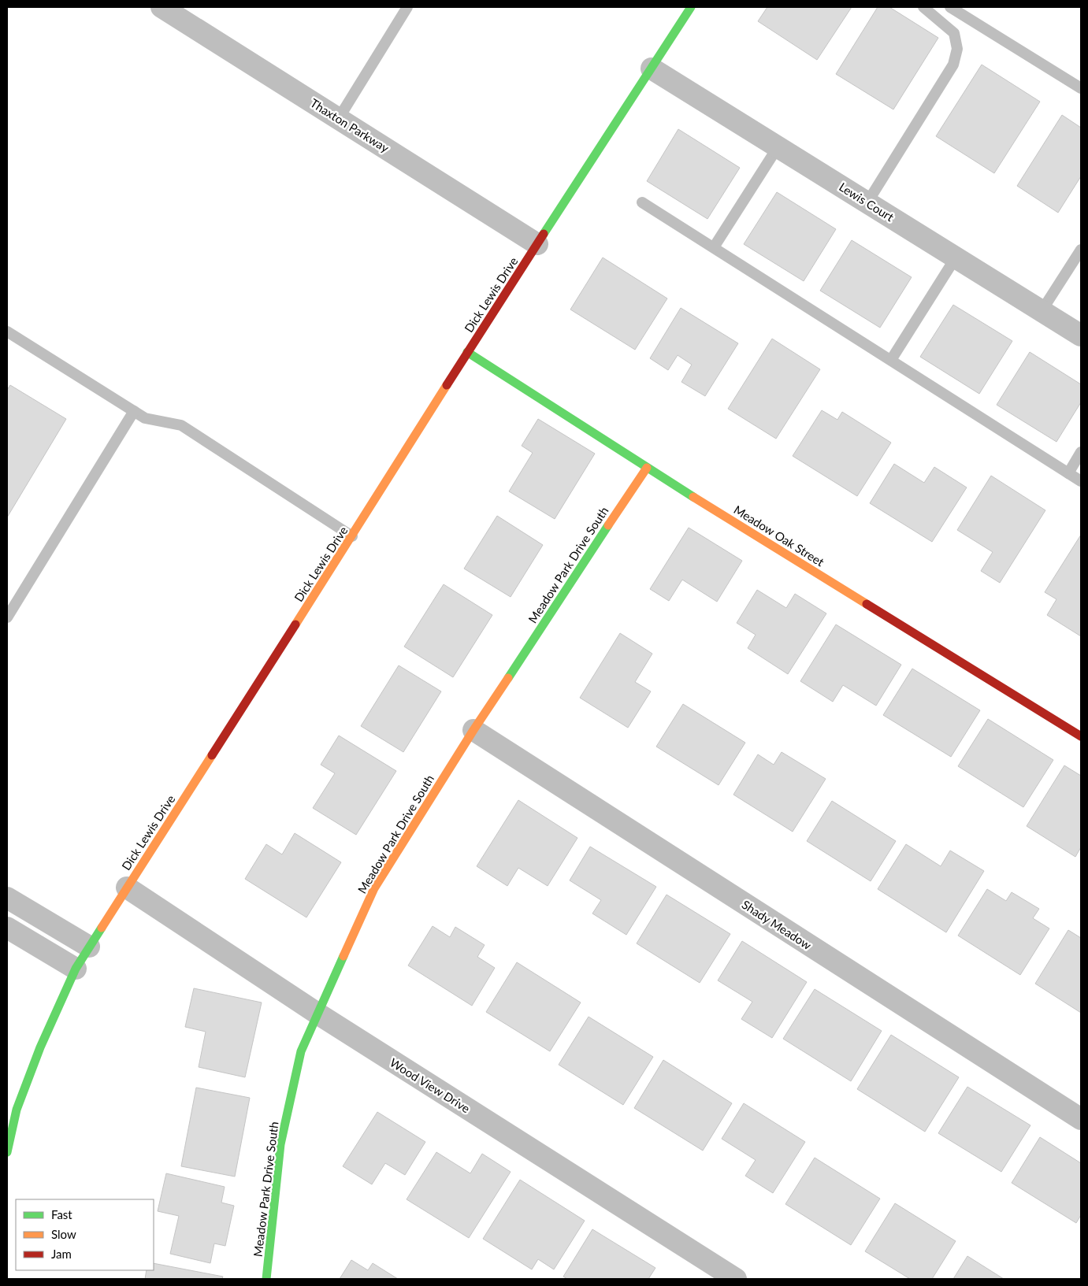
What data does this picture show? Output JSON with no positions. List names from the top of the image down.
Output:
{
  "streets": {
    "street": [
      "Thaxton Parkway",
      "Lewis Court",
      "Dick Lewis Drive",
      "Meadow Oak Street",
      "Meadow Park Drive South",
      "Shady Meadow",
      "Wood View Drive"
    ]
  },
  "crossings": [
    ["Thaxton Parkway", "Dick Lewis Drive"],
    ["Lewis Court", "Dick Lewis Drive"],
    ["Dick Lewis Drive", "Meadow Oak Street"],
    ["Dick Lewis Drive", "Wood View Drive"],
    ["Meadow Oak Street", "Meadow Park Drive South"],
    ["Meadow Park Drive South", "Shady Meadow"],
    ["Meadow Park Drive South", "Wood View Drive"]
  ],
  "legend": ["Fast", "Slow", "Jam"]
}
